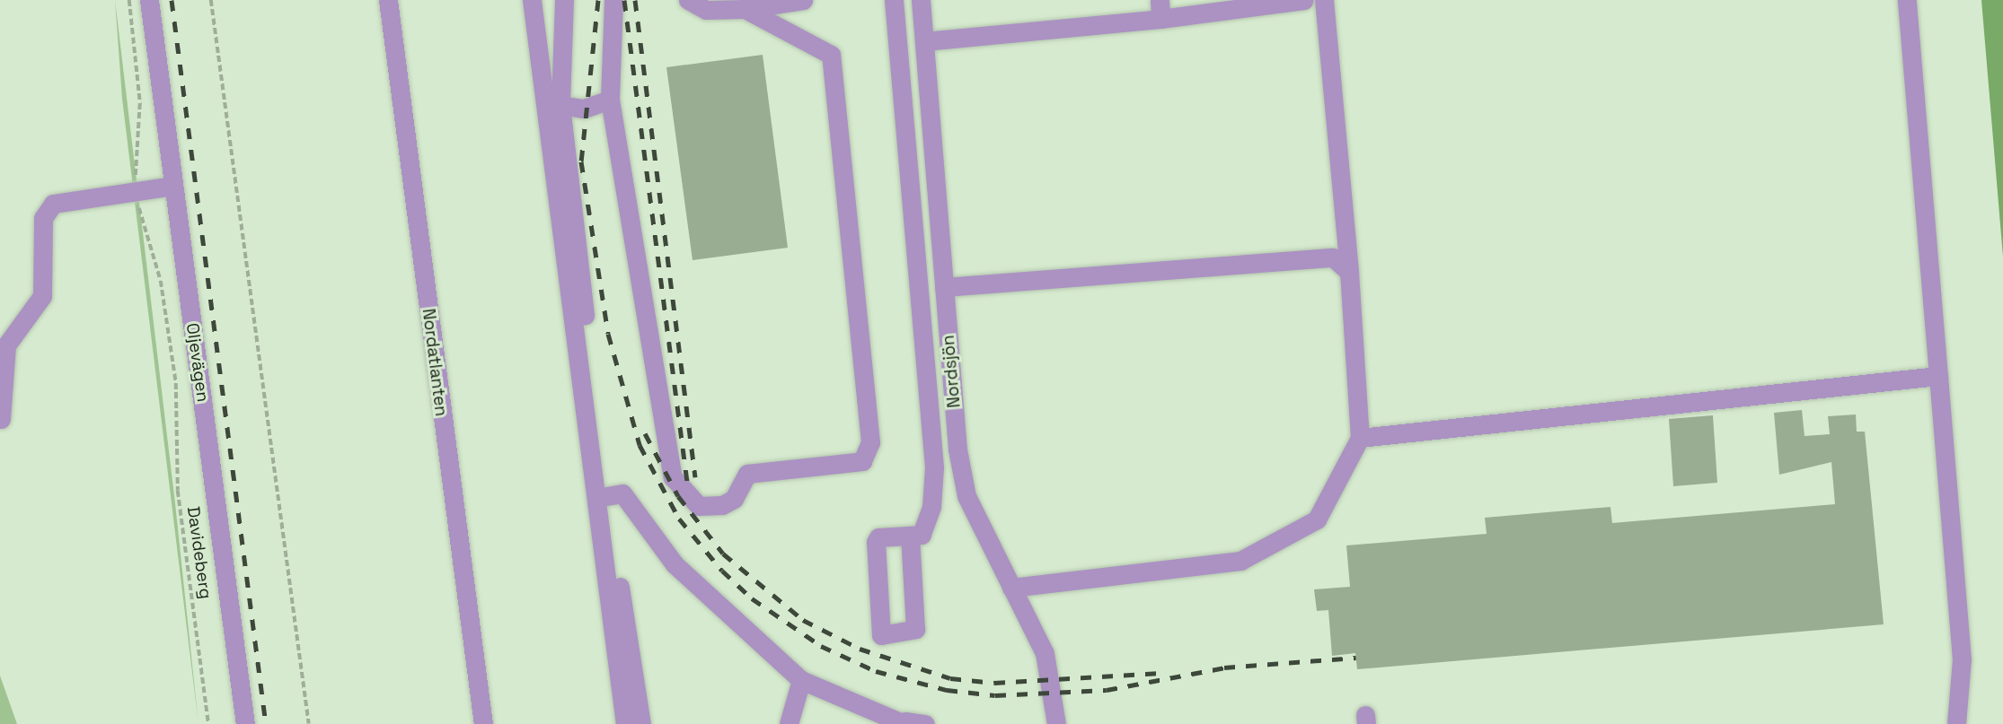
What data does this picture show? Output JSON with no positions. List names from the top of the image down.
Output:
{
  "streets": {
    "street": ["Oljevägen", "Nordatlanten", "Nordsjön"],
    "path": ["Davideberg"]
  }
}
